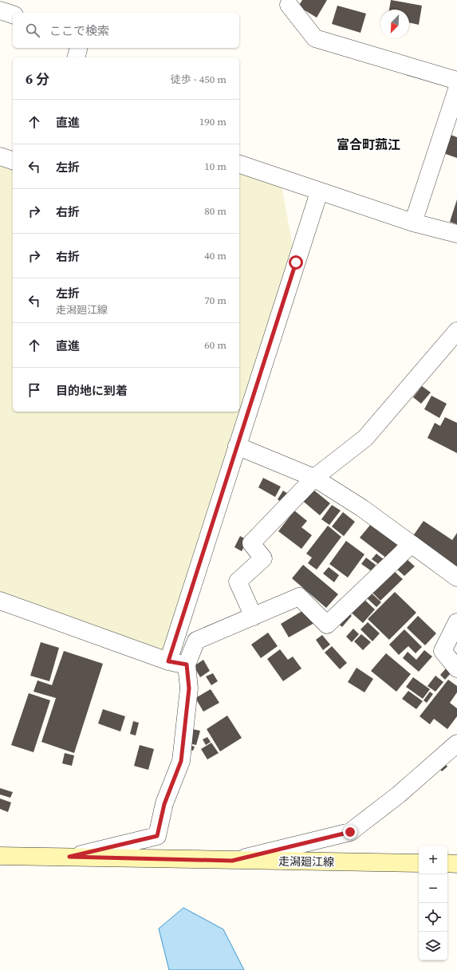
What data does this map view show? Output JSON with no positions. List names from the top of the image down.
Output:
{
  "streets": {
    "main road": ["走潟廻江線"]
  },
  "districts": ["富合町菰江"],
  "north": "bottom left",
  "page": {
    "search": "ここで検索",
    "heading": ["6 分", "徒歩 · 450 m"],
    "list": [
      ["直進", "190 m"],
      ["左折", "10 m"],
      ["右折", "80 m"],
      ["右折", "40 m"],
      ["左折", "走潟廻江線", "70 m"],
      ["直進", "60 m"],
      "目的地に到着"
    ],
    "map_buttons": ["+", "−"]
  }
}
